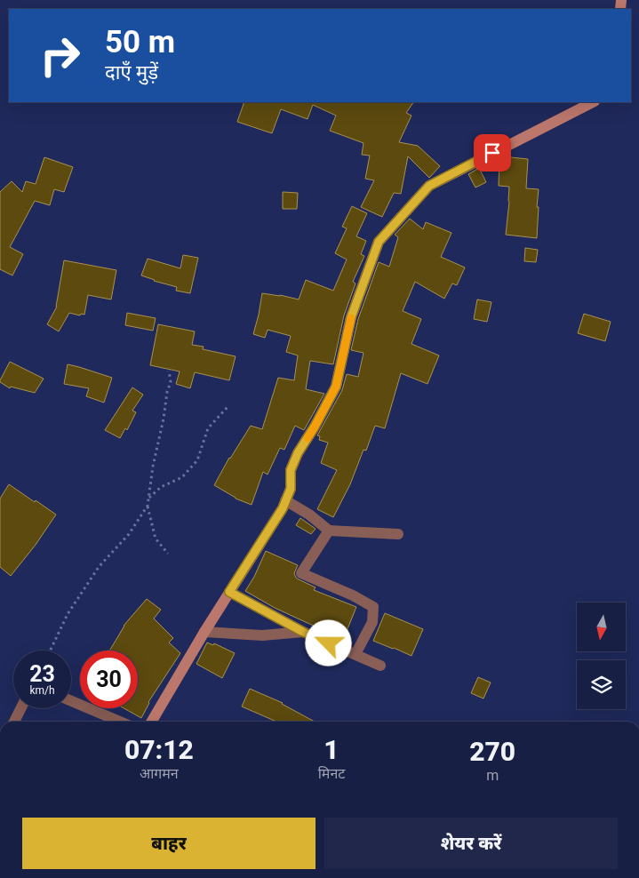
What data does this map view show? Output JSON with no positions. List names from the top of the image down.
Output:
{
  "north": "bottom",
  "page": {
    "turn": ["50 m", "दाएँ मुड़ें"],
    "speed": "23 km/h",
    "limit": "30",
    "eta": [
      "07:12",
      "आगमन",
      "1",
      "मिनट",
      "270",
      "m"
    ],
    "buttons": ["बाहर", "शेयर करें"]
  }
}
